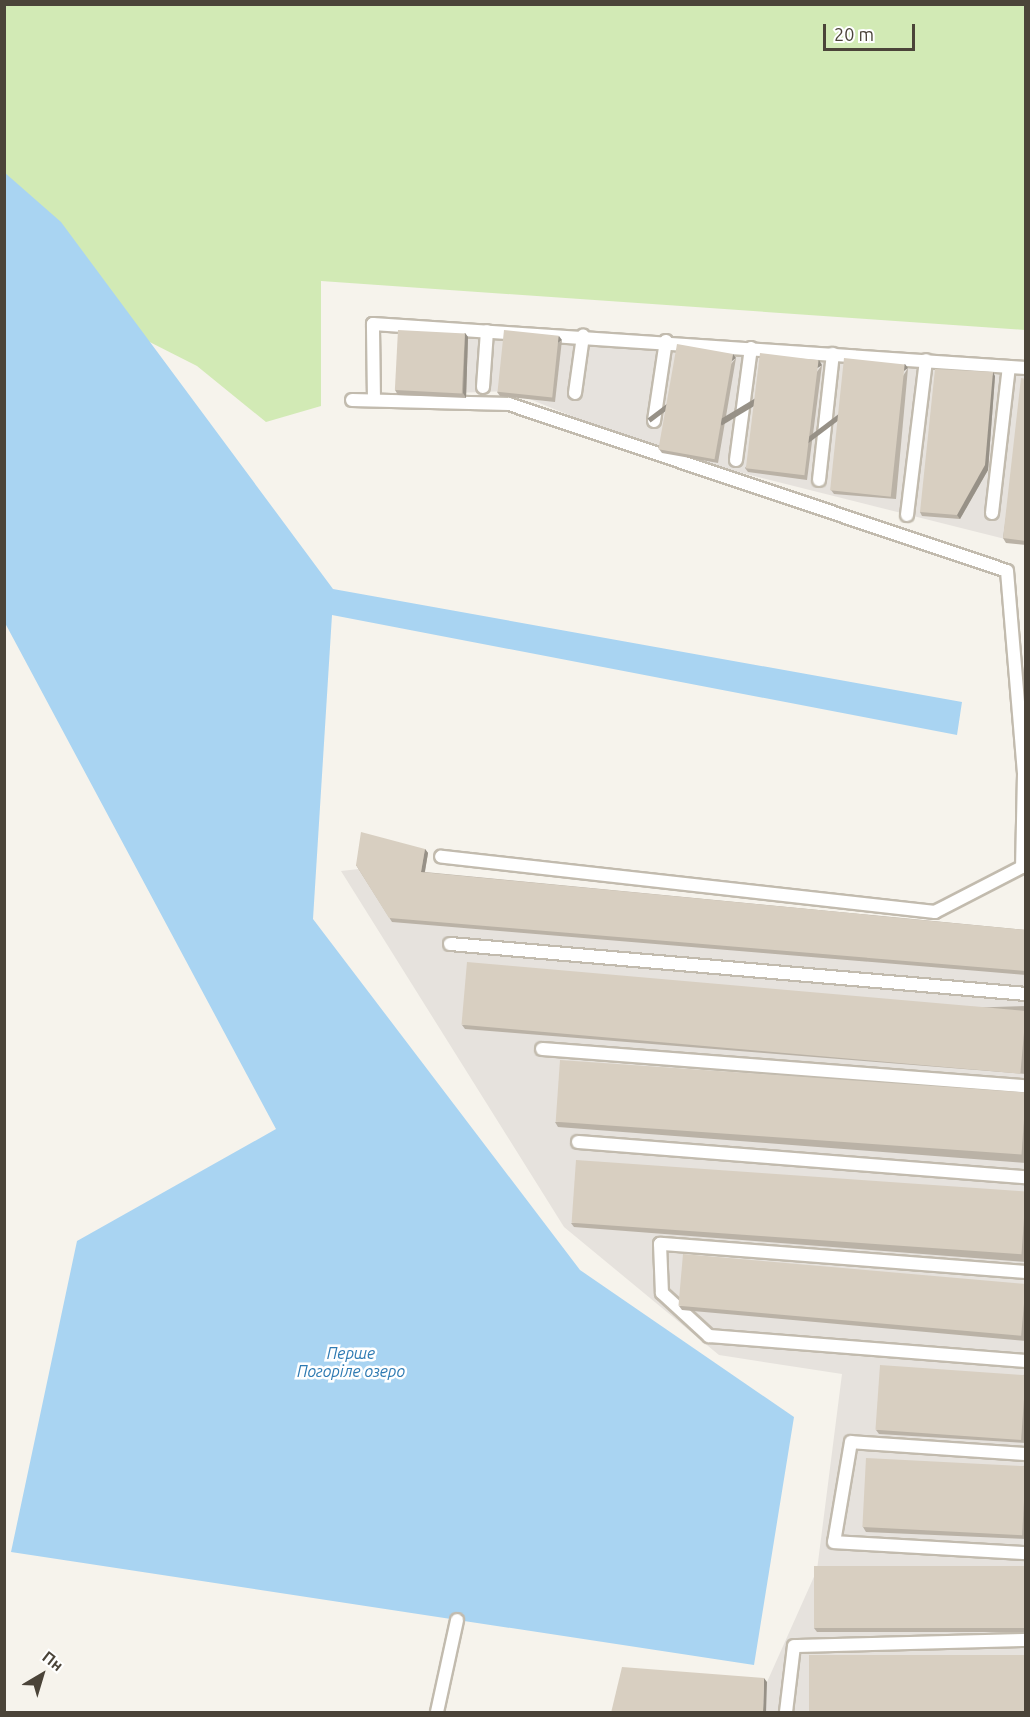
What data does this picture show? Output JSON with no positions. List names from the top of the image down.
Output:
{
  "water": ["Перше Погоріле озеро"],
  "scale_bar": "20 m",
  "north": "top right"
}
